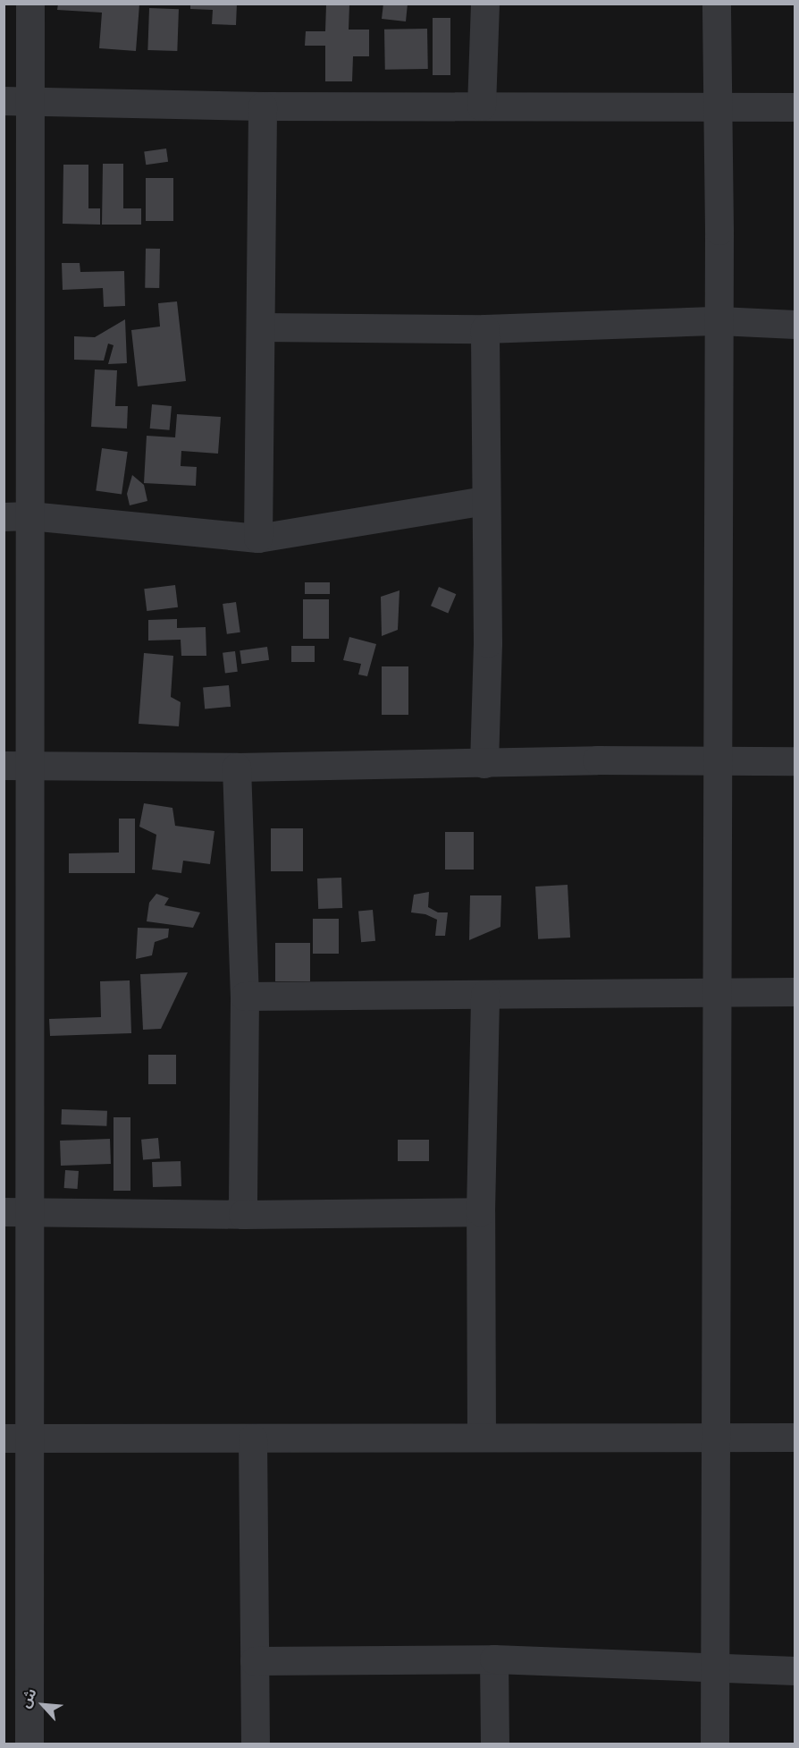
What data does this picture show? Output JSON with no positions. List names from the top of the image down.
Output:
{
  "north": "top left"
}
